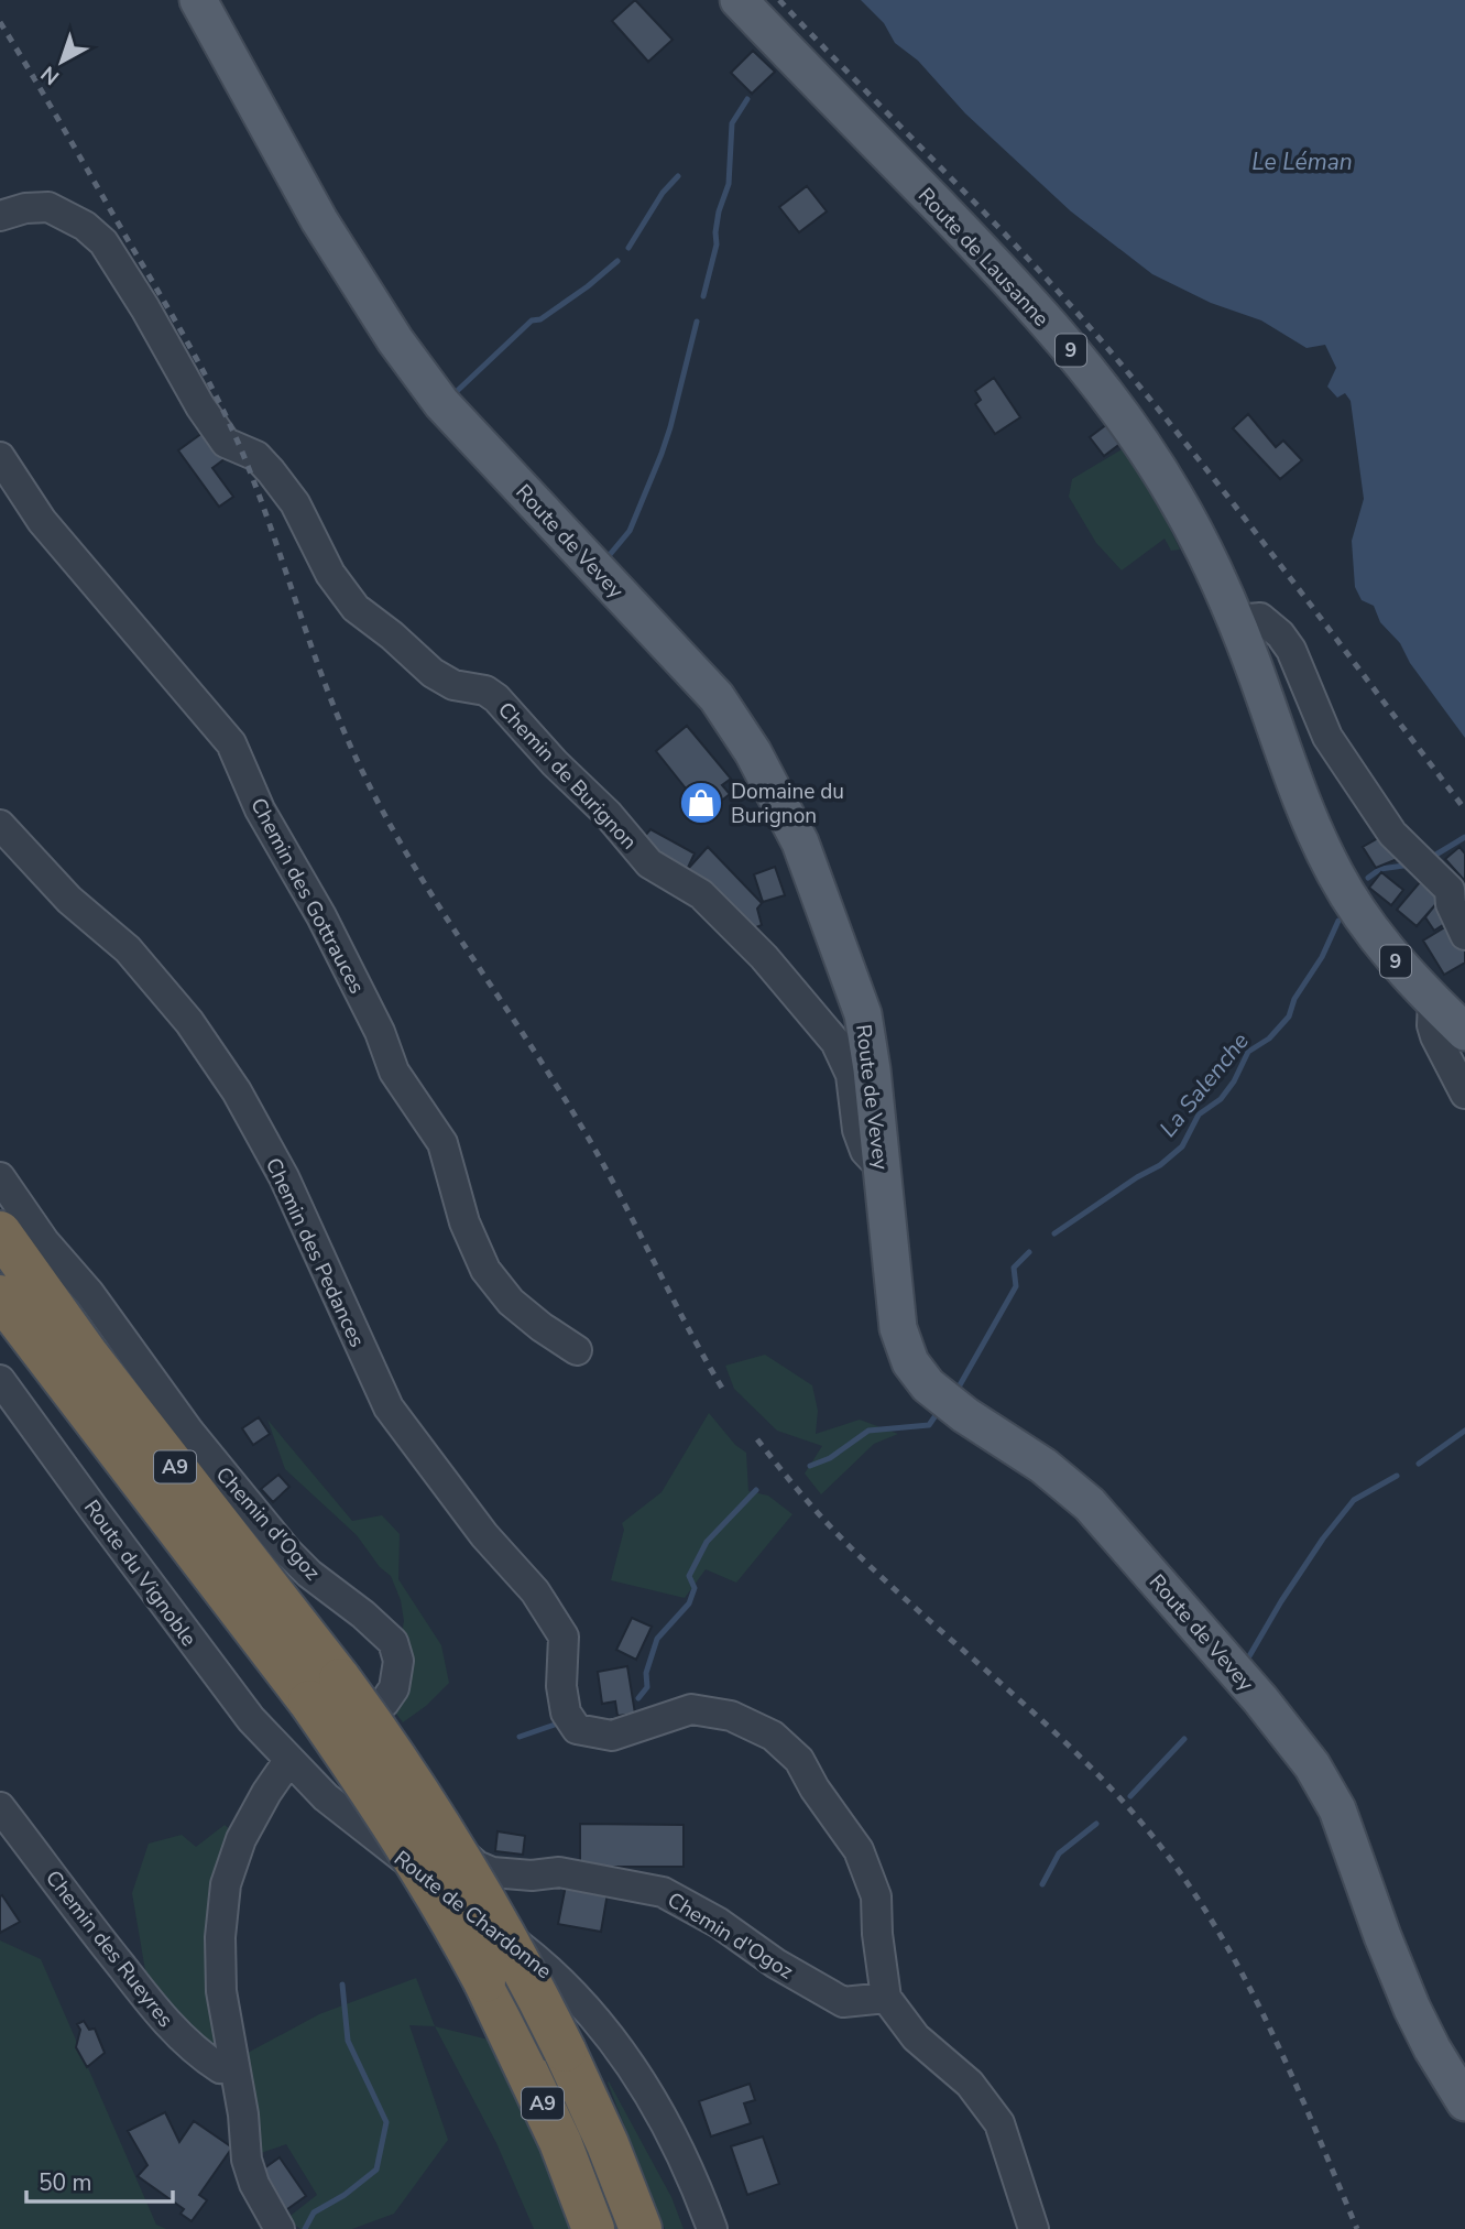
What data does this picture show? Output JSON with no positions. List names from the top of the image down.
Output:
{
  "streets": {
    "highway": ["A9"],
    "main road": ["Route de Lausanne", "9", "Route de Vevey"],
    "street": [
      "Chemin de Burignon",
      "Chemin des Gottrauces",
      "Chemin des Pedances",
      "Chemin d'Ogoz",
      "Route du Vignoble",
      "Route de Chardonne",
      "Chemin des Rueyres"
    ]
  },
  "crossings": [
    ["Route de Lausanne", "9"],
    ["Route de Vevey", "Chemin de Burignon"],
    ["Chemin des Pedances", "Chemin d'Ogoz"],
    ["Chemin d'Ogoz", "Route du Vignoble"],
    ["Route du Vignoble", "Route de Chardonne"]
  ],
  "water": ["Le Léman", "La Salenche"],
  "places": {
    "shop": ["Domaine du Burignon"]
  },
  "scale_bar": "50 m",
  "north": "bottom left"
}
